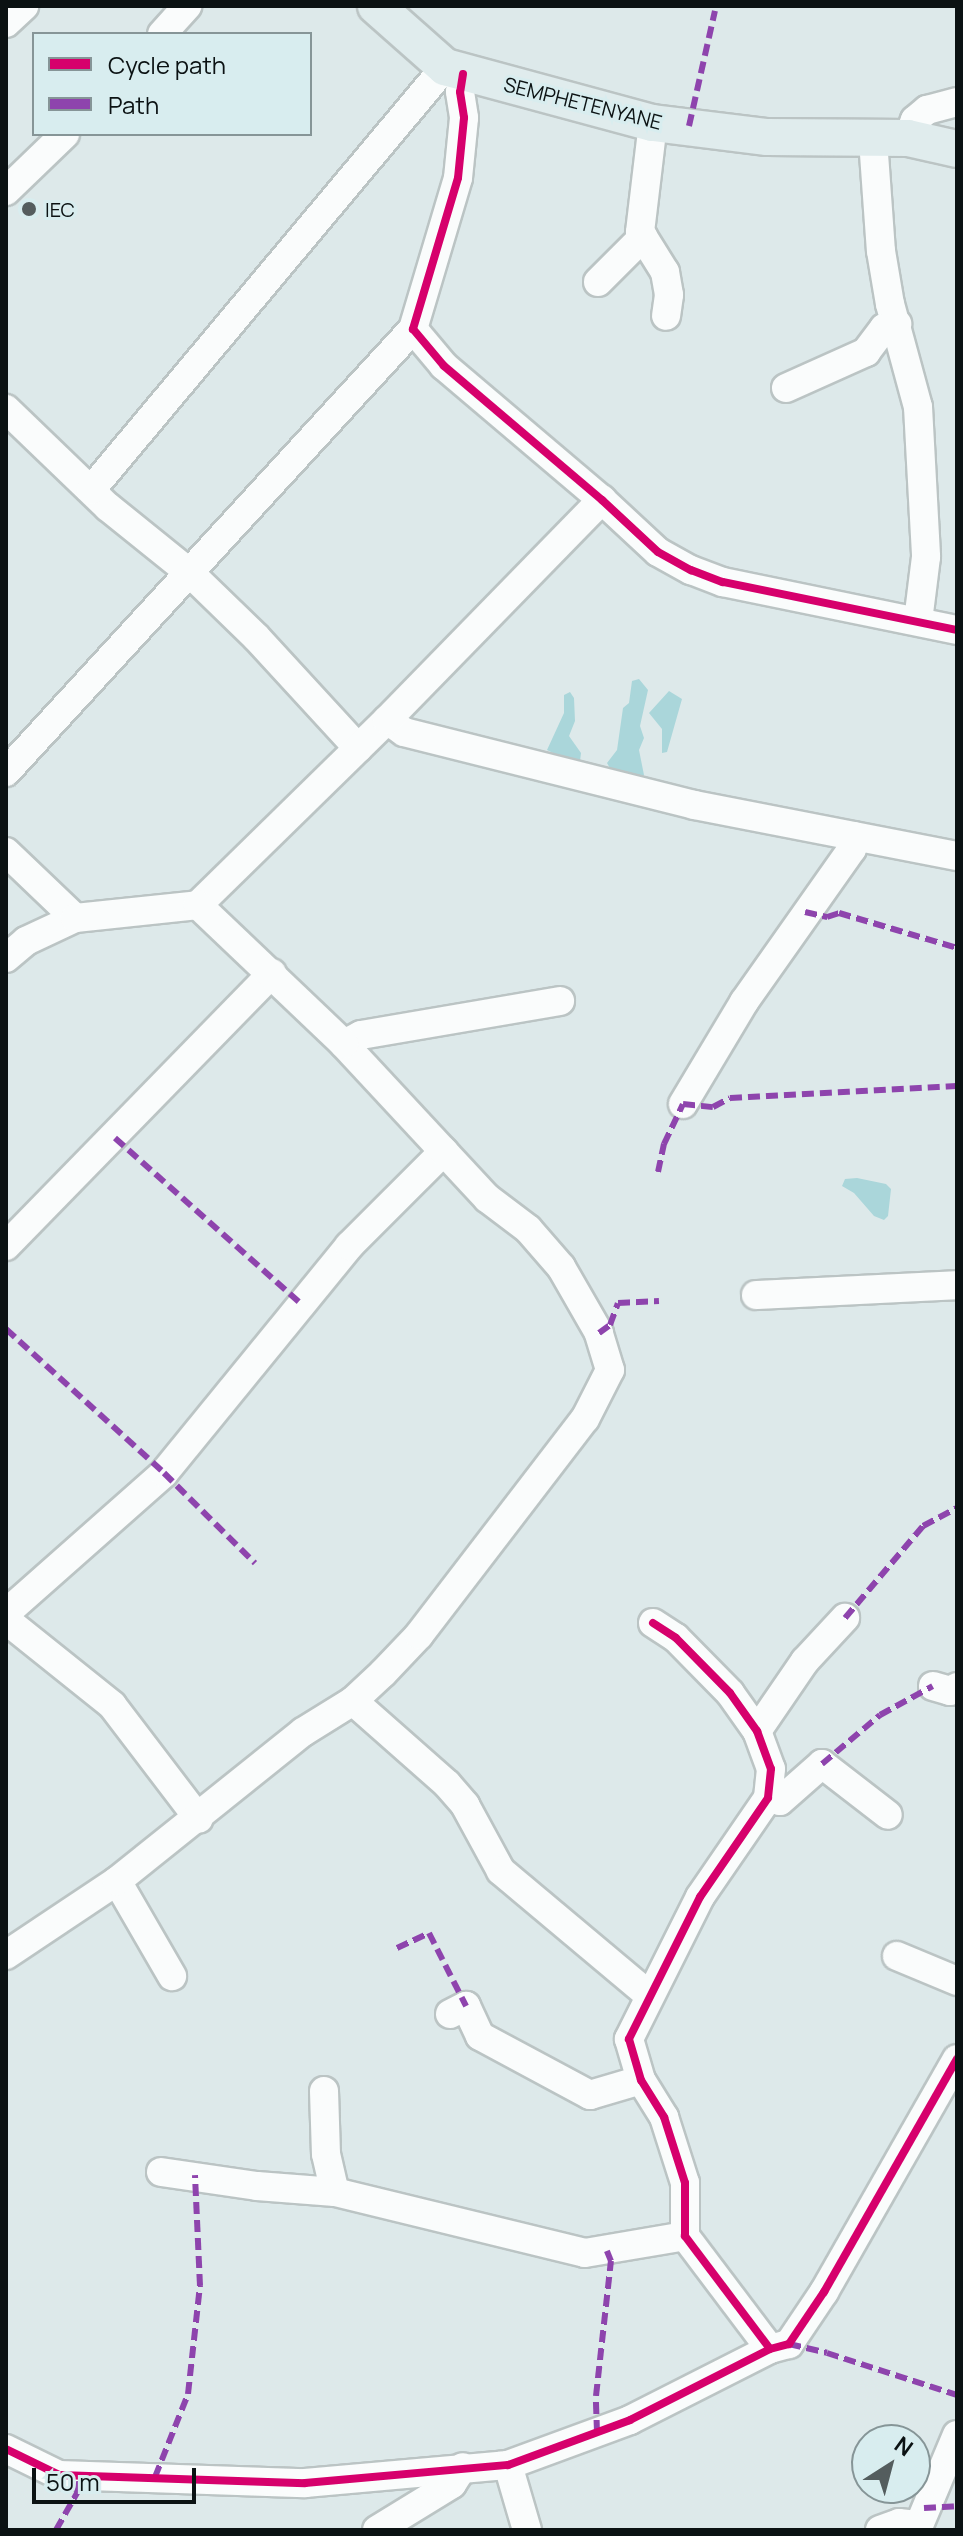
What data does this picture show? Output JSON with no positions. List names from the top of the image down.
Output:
{
  "streets": {
    "main road": ["SEMPHETENYANE"]
  },
  "places": ["IEC"],
  "legend": ["Cycle path", "Path"],
  "scale_bar": "50 m",
  "north": "top right"
}
